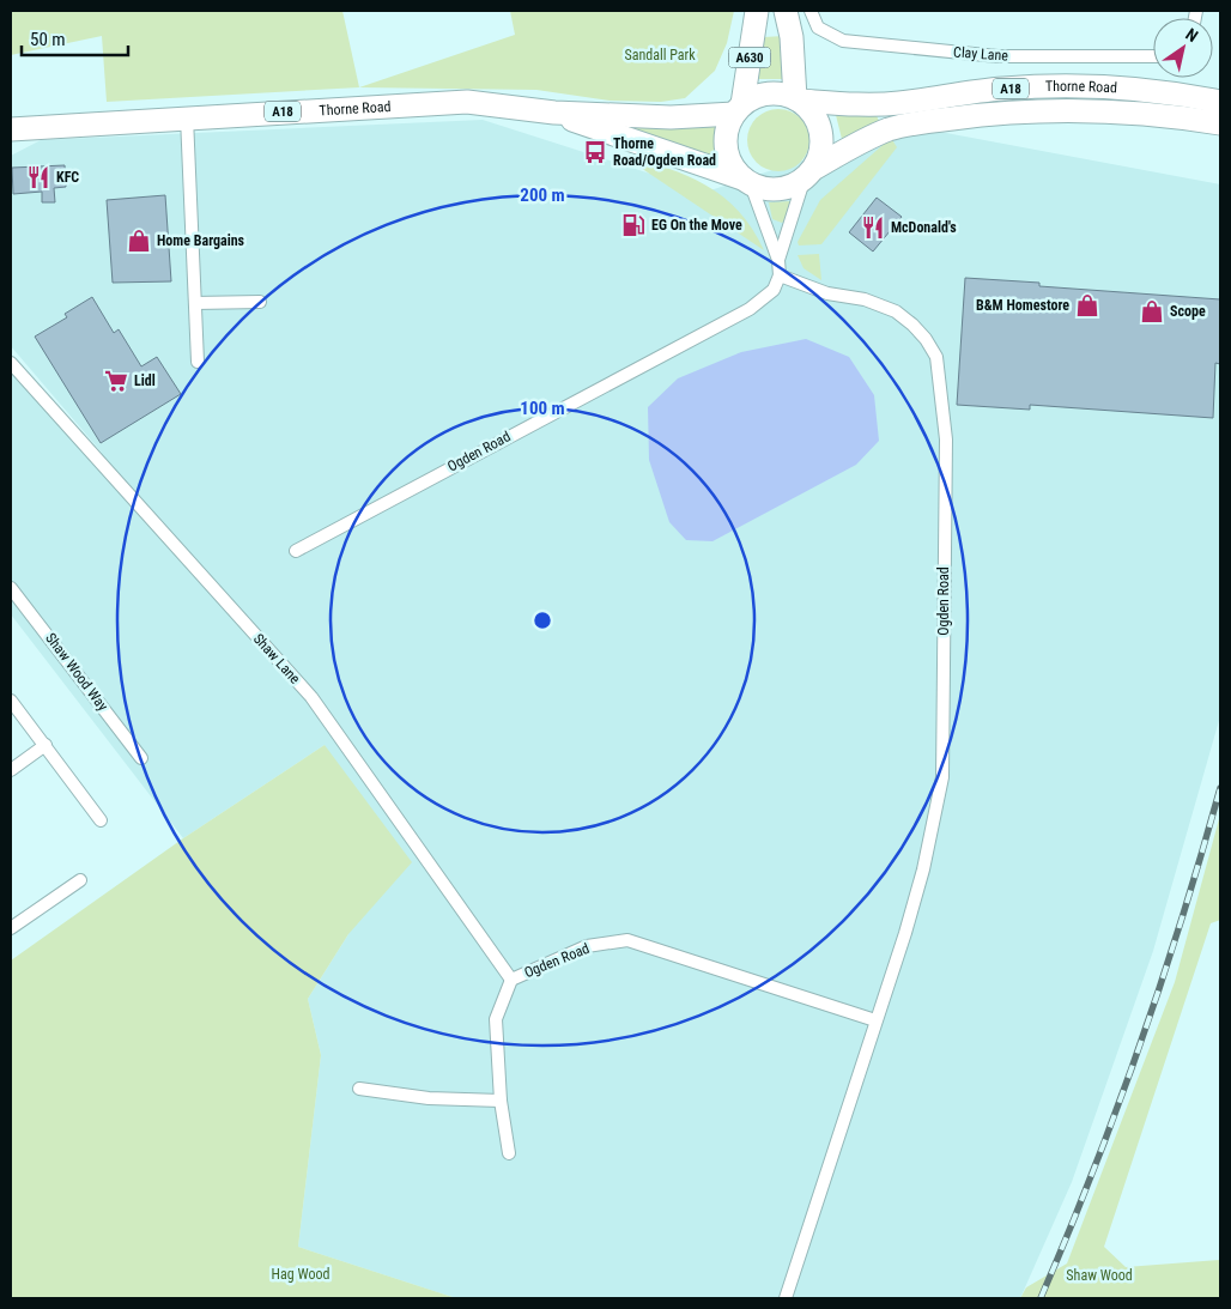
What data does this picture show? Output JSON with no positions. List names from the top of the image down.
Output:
{
  "streets": {
    "highway": ["A630", "A18", "Thorne Road"],
    "street": [
      "Clay Lane",
      "Ogden Road",
      "Shaw Lane",
      "Shaw Wood Way"
    ]
  },
  "crossings": [
    ["A630", "Thorne Road"],
    ["Ogden Road", "Shaw Lane"]
  ],
  "parks": ["Sandall Park", "Hag Wood", "Shaw Wood"],
  "places": {
    "bus stop": ["Thorne Road/Ogden Road"],
    "restaurant": ["KFC", "McDonald's"],
    "fuel station": ["EG On the Move"],
    "shop": ["Home Bargains", "B&M Homestore", "Scope"],
    "supermarket": ["Lidl"]
  },
  "scale_bar": "50 m",
  "north": "top right",
  "rings": ["200 m", "100 m"]
}
